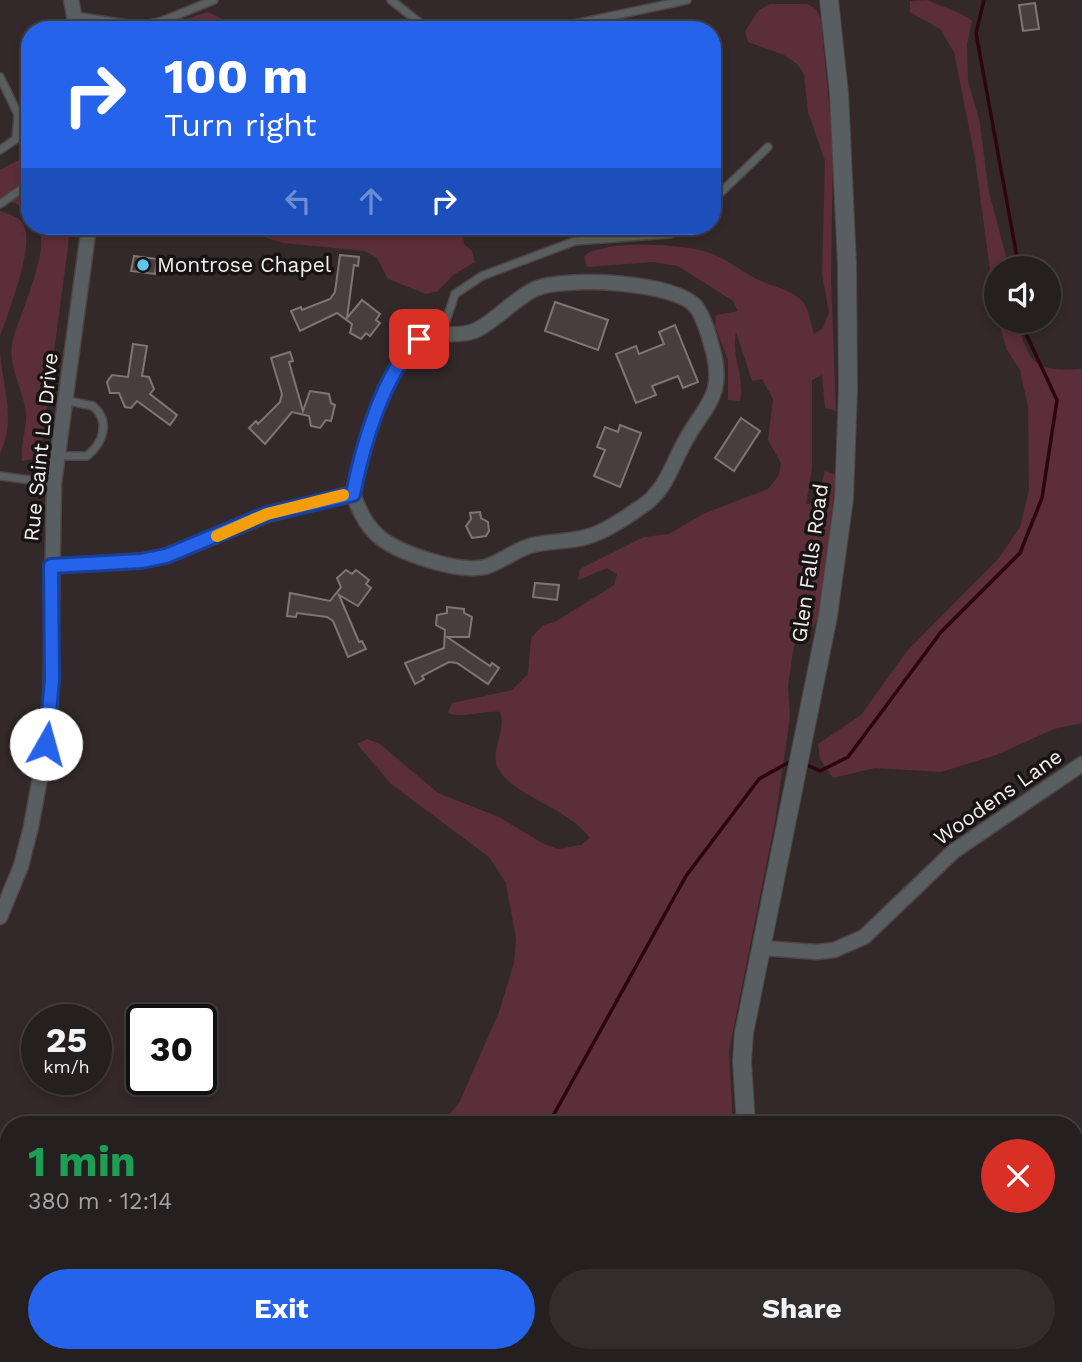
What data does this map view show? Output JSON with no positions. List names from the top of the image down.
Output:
{
  "streets": {
    "street": ["Rue Saint Lo Drive", "Glen Falls Road", "Woodens Lane"]
  },
  "crossings": [
    ["Glen Falls Road", "Woodens Lane"]
  ],
  "places": ["Montrose Chapel"],
  "page": {
    "turn": ["100 m", "Turn right"],
    "speed": "25 km/h",
    "limit": "30",
    "heading": ["1 min", "380 m · 12:14"],
    "buttons": ["Exit", "Share"]
  }
}
